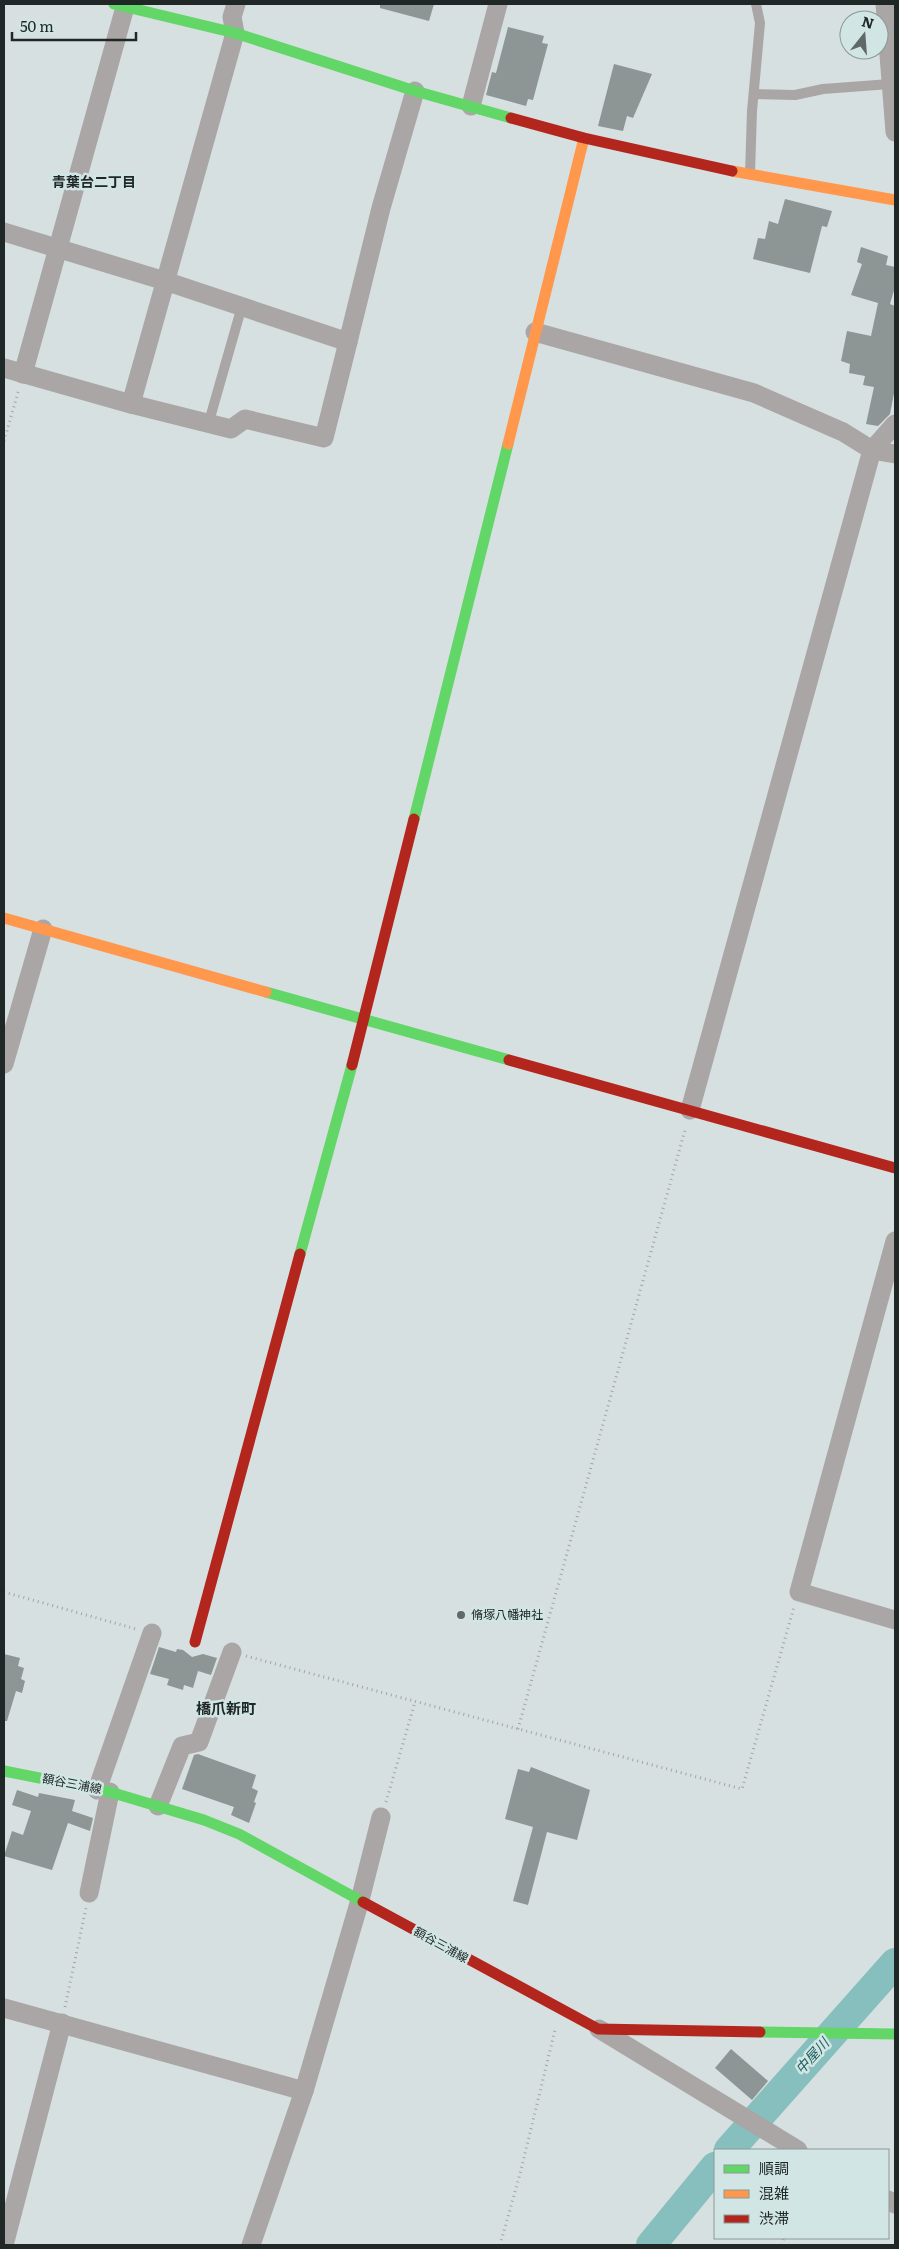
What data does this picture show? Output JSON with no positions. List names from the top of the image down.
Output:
{
  "streets": {
    "street": ["額谷三浦線"]
  },
  "districts": ["青葉台二丁目", "橋爪新町"],
  "water": ["中屋川"],
  "places": ["脩塚八幡神社"],
  "legend": ["順調", "混雑", "渋滞"],
  "scale_bar": "50 m",
  "north": "top"
}
